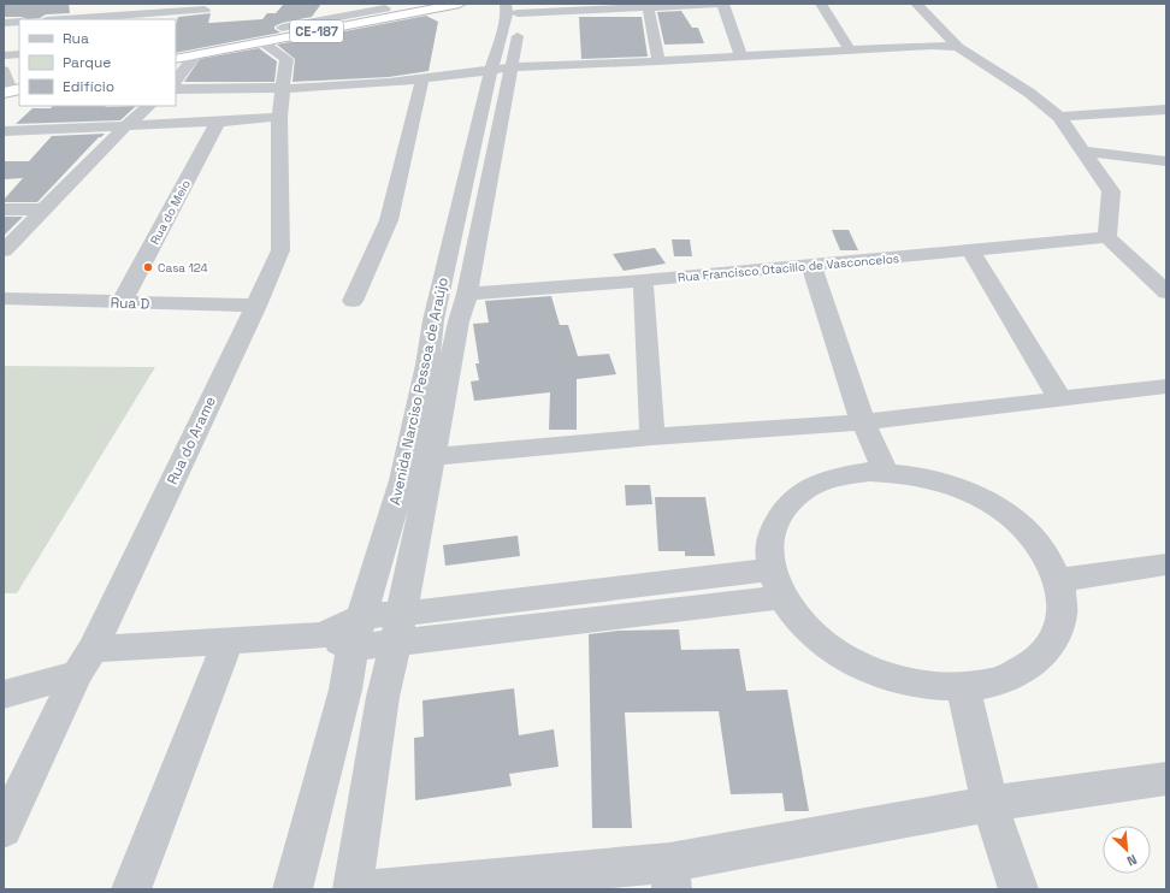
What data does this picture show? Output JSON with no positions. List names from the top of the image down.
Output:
{
  "streets": {
    "highway": ["CE-187"],
    "street": [
      "Rua do Meio",
      "Rua Francisco Otacilio de Vasconcelos",
      "Rua D",
      "Avenida Narciso Pessoa de Araújo",
      "Rua do Arame"
    ]
  },
  "crossings": [
    ["CE-187", "Rua do Arame"],
    ["Rua do Meio", "Rua D"],
    ["Rua Francisco Otacilio de Vasconcelos", "Avenida Narciso Pessoa de Araújo"],
    ["Rua D", "Rua do Arame"]
  ],
  "places": ["Casa 124"],
  "legend": ["Rua", "Parque", "Edifício"],
  "north": "bottom right"
}
